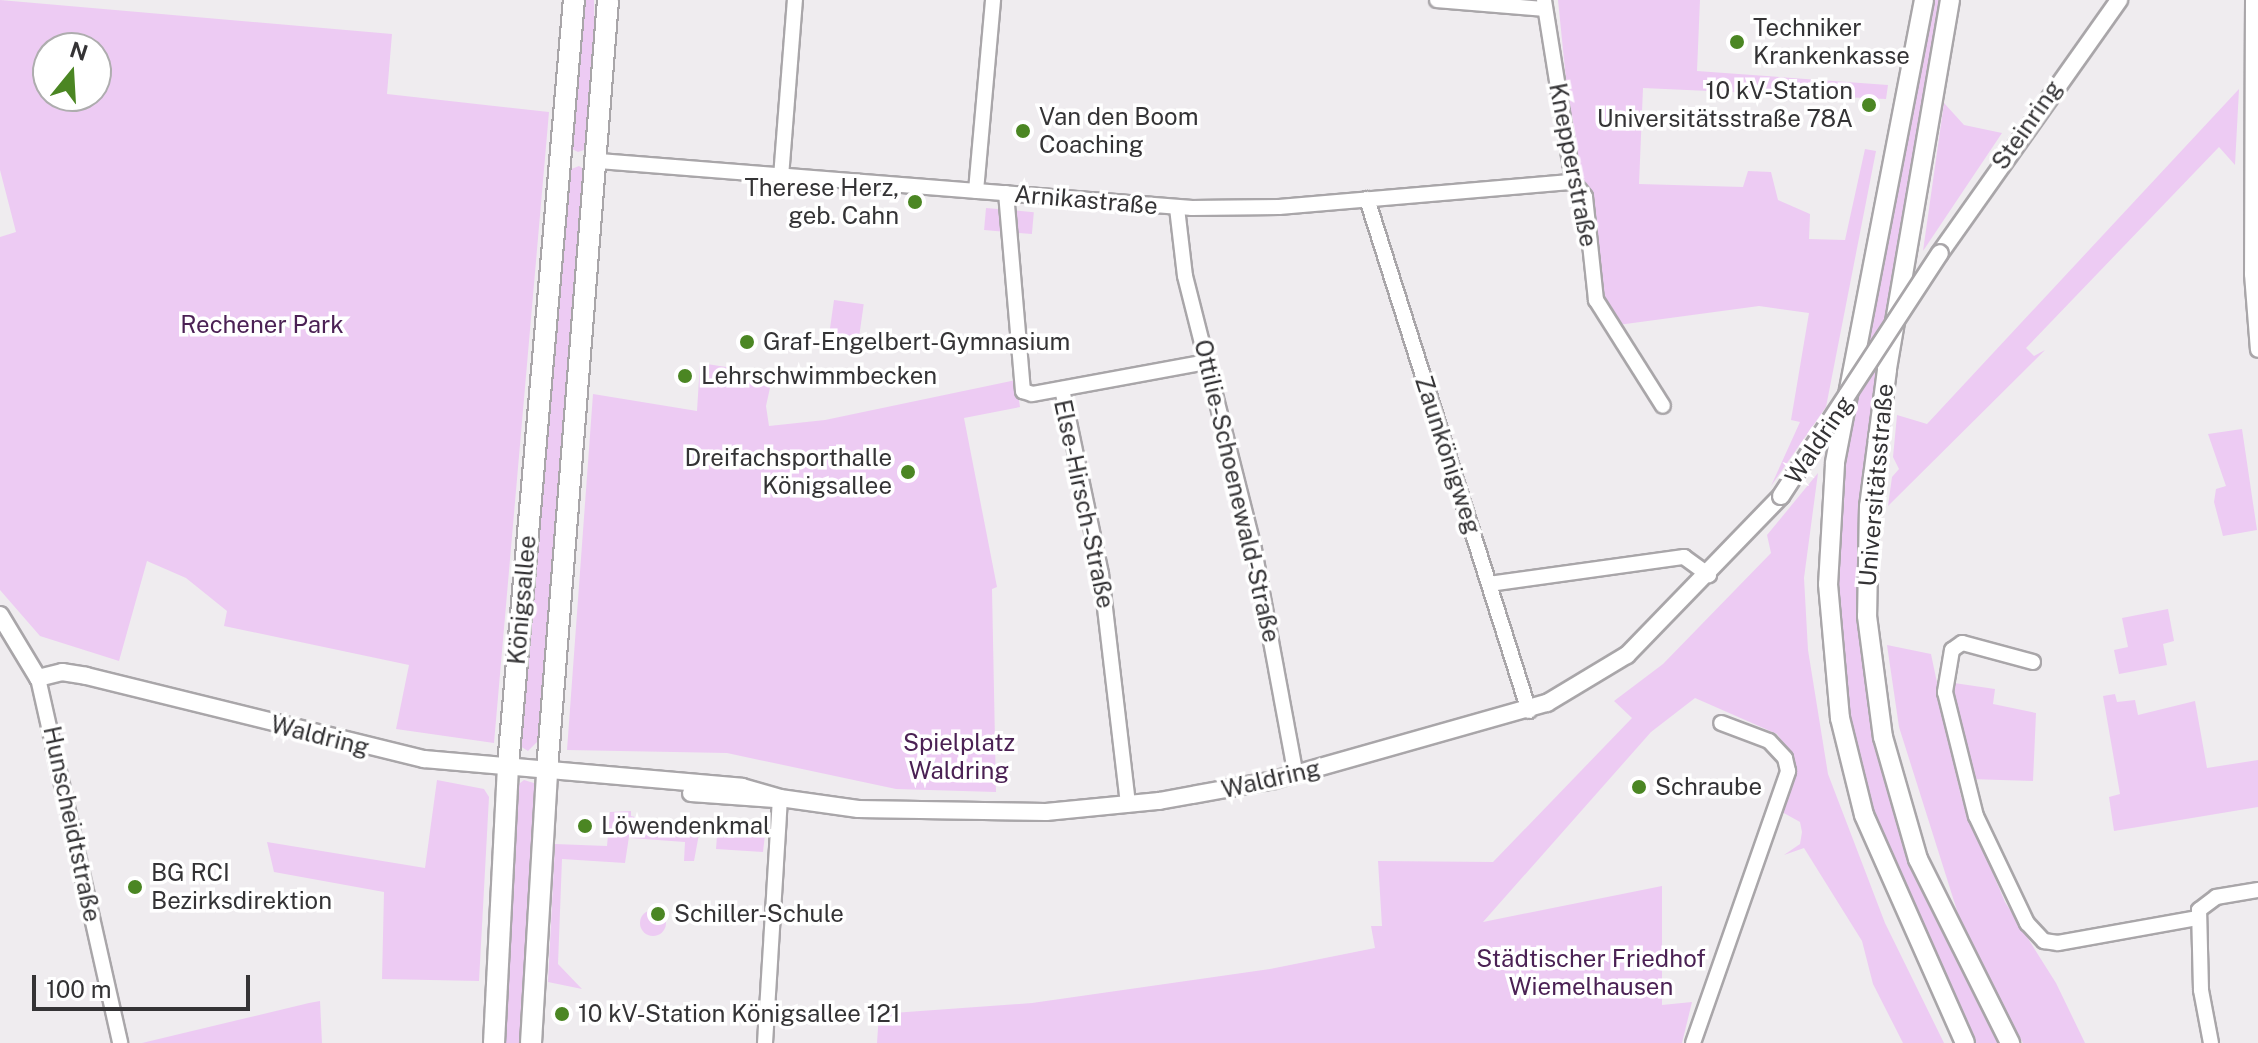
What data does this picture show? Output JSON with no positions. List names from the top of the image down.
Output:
{
  "streets": {
    "main road": ["Universitätsstraße", "Königsallee"],
    "street": [
      "Steinring",
      "Knepperstraße",
      "Arnikastraße",
      "Waldring",
      "Zaunkönigweg",
      "Ottilie-Schoenewald-Straße",
      "Else-Hirsch-Straße",
      "Hunscheidtstraße"
    ]
  },
  "crossings": [
    ["Steinring", "Waldring"],
    ["Knepperstraße", "Arnikastraße"],
    ["Arnikastraße", "Zaunkönigweg"],
    ["Arnikastraße", "Ottilie-Schoenewald-Straße"],
    ["Arnikastraße", "Else-Hirsch-Straße"],
    ["Arnikastraße", "Königsallee"],
    ["Waldring", "Zaunkönigweg"],
    ["Waldring", "Ottilie-Schoenewald-Straße"],
    ["Waldring", "Else-Hirsch-Straße"],
    ["Waldring", "Königsallee"],
    ["Waldring", "Hunscheidtstraße"]
  ],
  "parks": ["Rechener Park", "Spielplatz Waldring", "Städtischer Friedhof Wiemelhausen"],
  "places": [
    "Techniker Krankenkasse",
    "10 kV-Station Universitätsstraße 78A",
    "Van den Boom Coaching",
    "Therese Herz, geb. Cahn",
    "Graf-Engelbert-Gymnasium",
    "Lehrschwimmbecken",
    "Dreifachsporthalle Königsallee",
    "Schraube",
    "Löwendenkmal",
    "BG RCI Bezirksdirektion",
    "Schiller-Schule",
    "10 kV-Station Königsallee 121"
  ],
  "scale_bar": "100 m",
  "north": "top"
}
